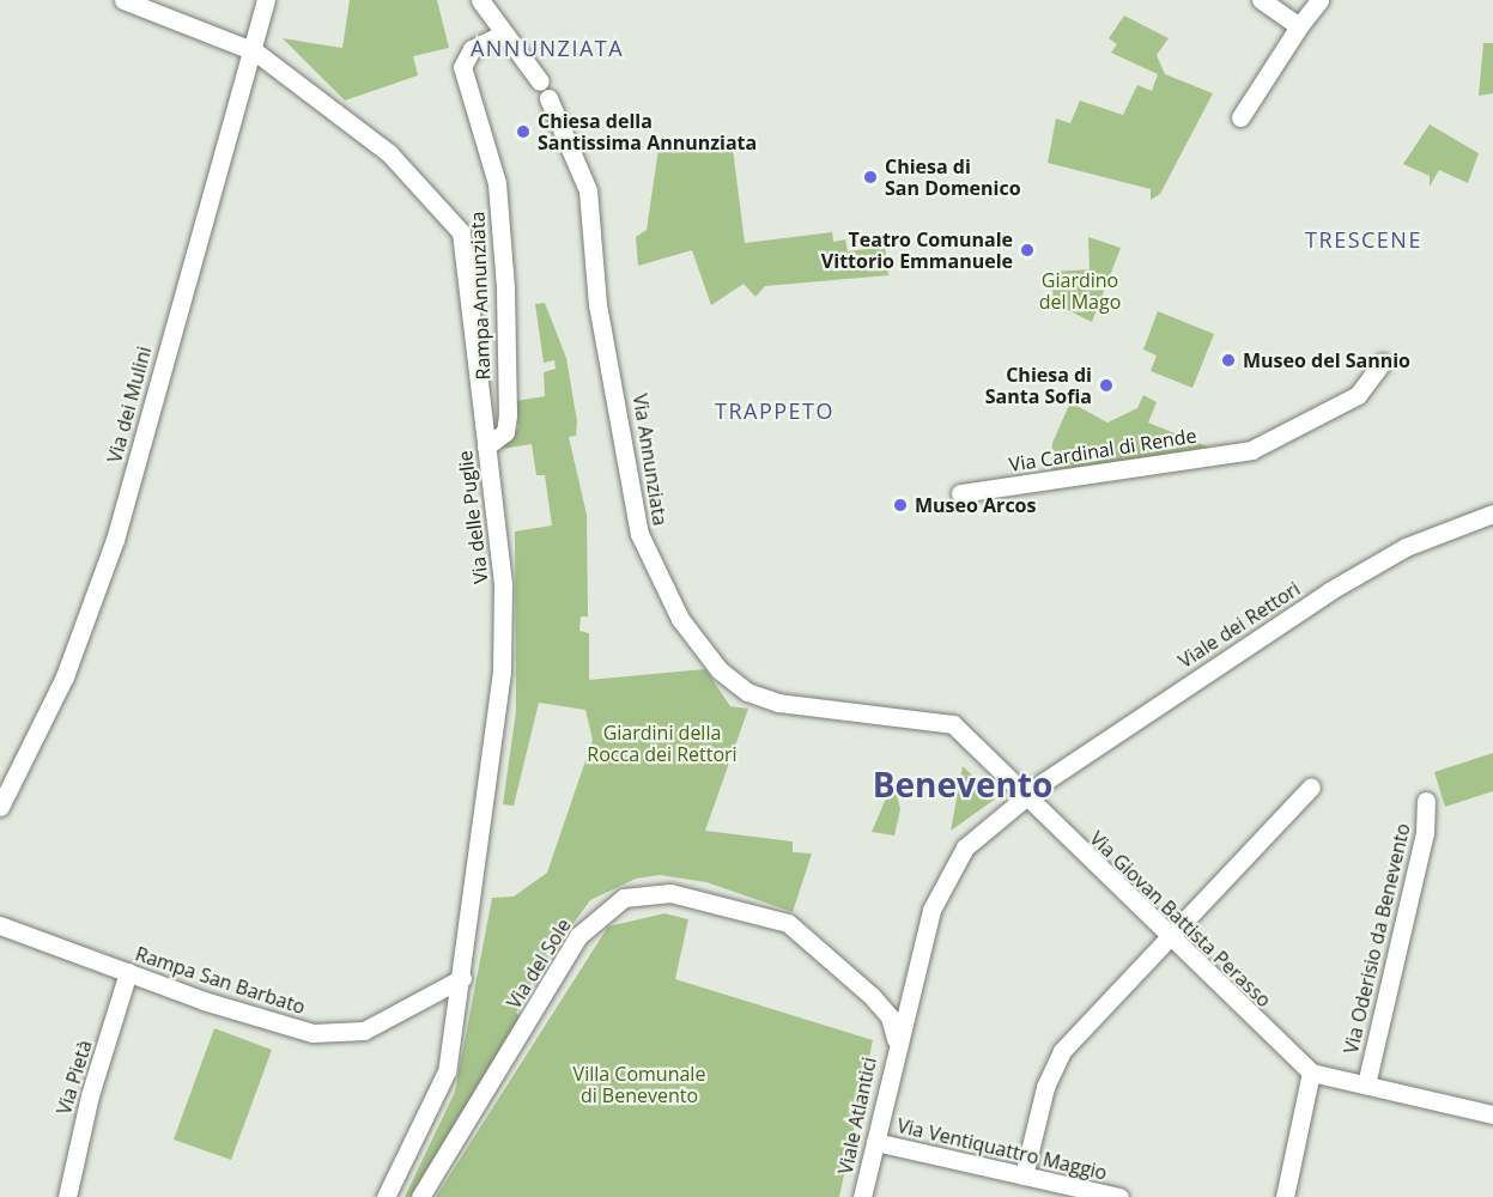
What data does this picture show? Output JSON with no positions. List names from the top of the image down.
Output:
{
  "streets": {
    "street": [
      "Rampa Annunziata",
      "Via dei Mulini",
      "Via Cardinal di Rende",
      "Via Annunziata",
      "Via delle Puglie",
      "Viale dei Rettori",
      "Via Giovan Battista Perasso",
      "Via Oderisio da Benevento",
      "Via del Sole",
      "Rampa San Barbato",
      "Via Pietà",
      "Viale Atlantici",
      "Via Ventiquattro Maggio"
    ]
  },
  "crossings": [
    ["Rampa Annunziata", "Via delle Puglie"],
    ["Via dei Mulini", "Via delle Puglie"],
    ["Via Annunziata", "Via Giovan Battista Perasso"],
    ["Via delle Puglie", "Rampa San Barbato"],
    ["Viale dei Rettori", "Via Giovan Battista Perasso"],
    ["Viale dei Rettori", "Viale Atlantici"],
    ["Via del Sole", "Viale Atlantici"],
    ["Rampa San Barbato", "Via Pietà"],
    ["Viale Atlantici", "Via Ventiquattro Maggio"]
  ],
  "districts": [
    "ANNUNZIATA",
    "TRESCENE",
    "TRAPPETO",
    "Benevento"
  ],
  "parks": ["Giardino del Mago", "Giardini della Rocca dei Rettori", "Villa Comunale di Benevento"],
  "places": [
    "Chiesa della Santissima Annunziata",
    "Chiesa di San Domenico",
    "Teatro Comunale Vittorio Emmanuele",
    "Museo del Sannio",
    "Chiesa di Santa Sofia",
    "Museo Arcos"
  ]
}
